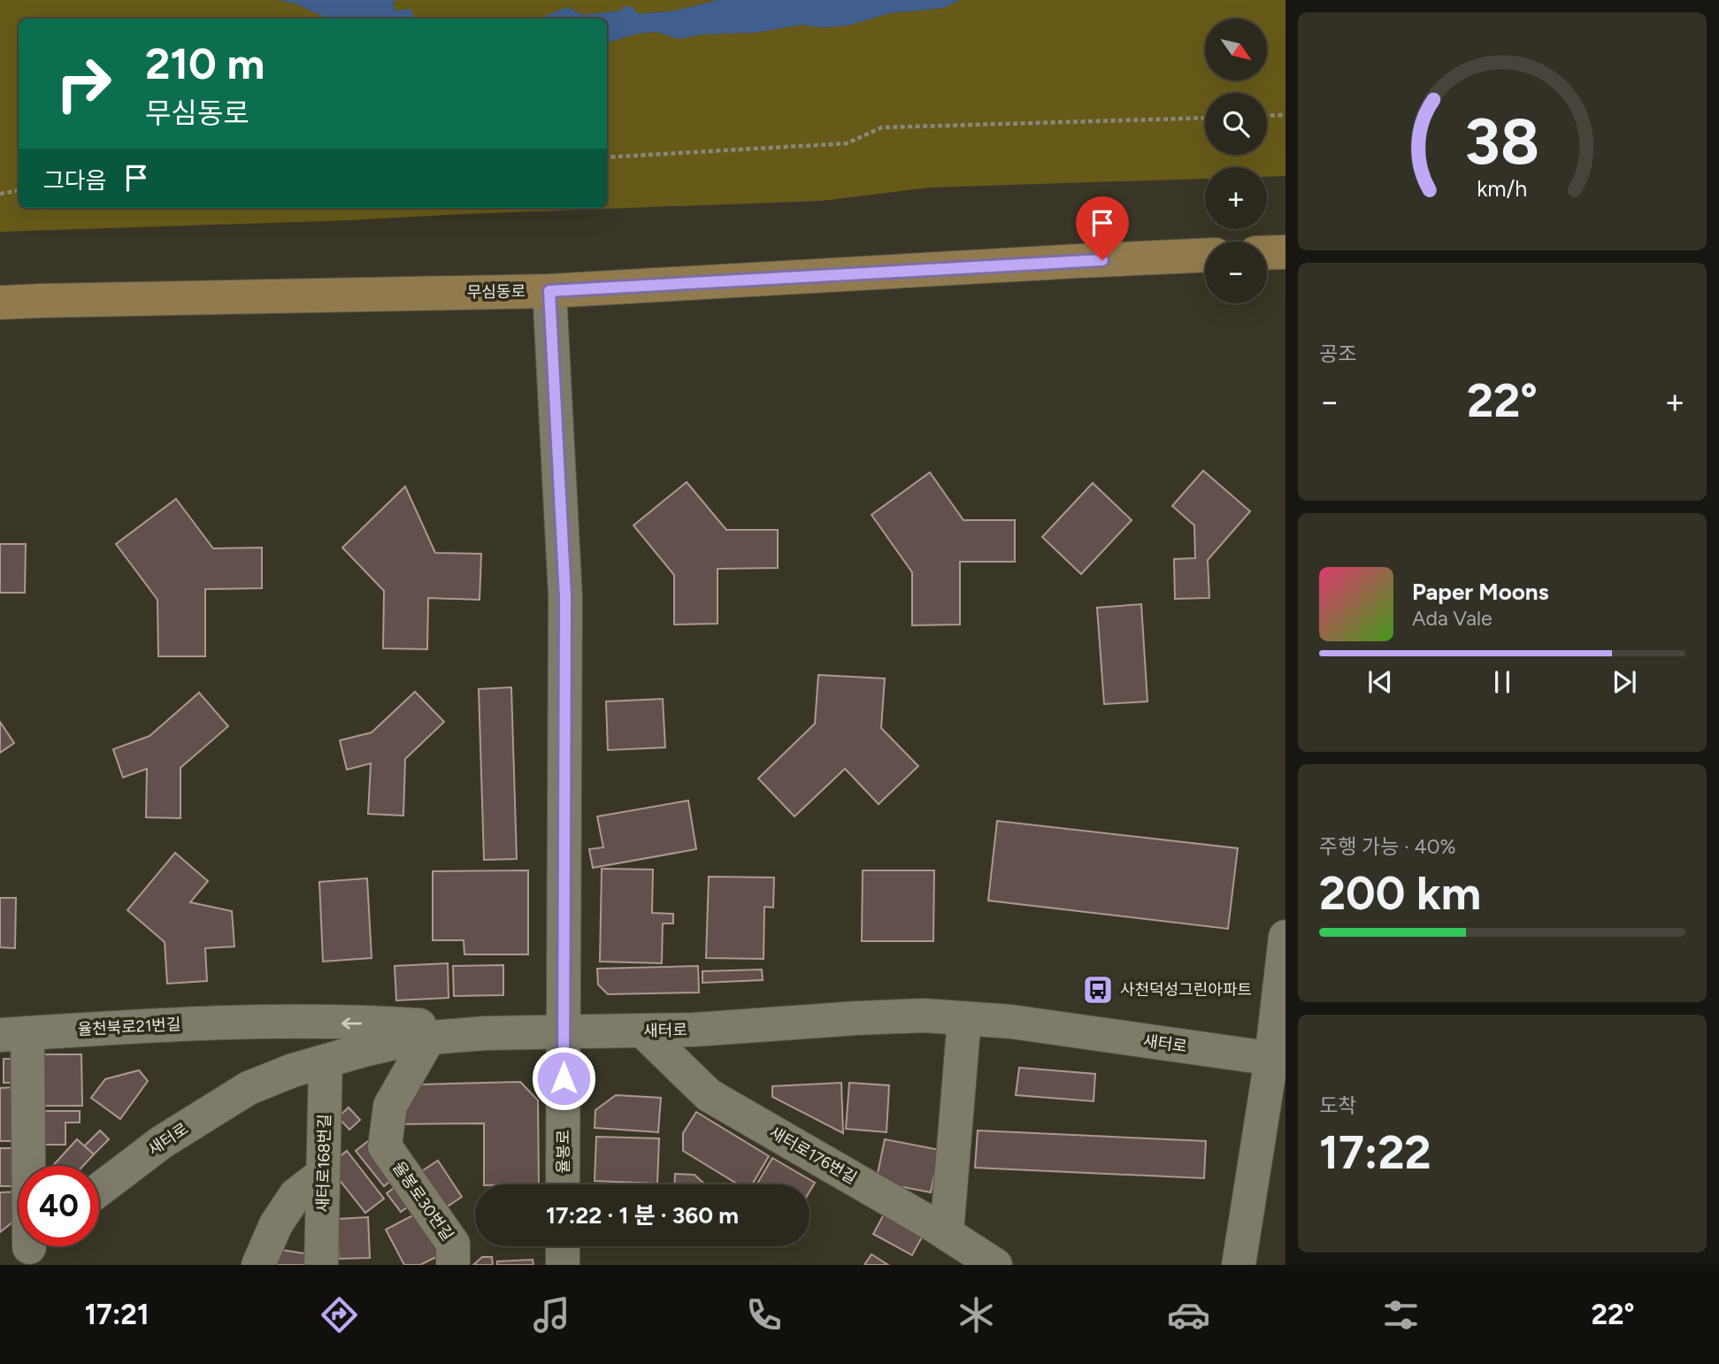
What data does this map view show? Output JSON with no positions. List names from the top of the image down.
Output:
{
  "streets": {
    "main road": ["무심동로"],
    "street": [
      "율천북로21번길",
      "새터로",
      "율봉로",
      "새터로176번길",
      "새터로168번길",
      "율봉로30번길"
    ]
  },
  "crossings": [
    ["무심동로", "율봉로"],
    ["율천북로21번길", "새터로"],
    ["새터로", "율봉로"],
    ["새터로", "새터로176번길"],
    ["새터로", "새터로168번길"],
    ["새터로", "율봉로30번길"]
  ],
  "one_way": ["율천북로21번길"],
  "places": {
    "bus stop": ["사천덕성그린아파트"]
  },
  "north": "bottom right",
  "page": {
    "map_buttons": ["+", "−"],
    "turn": ["210 m", "무심동로"],
    "then": "그다음",
    "tile": [
      "공조",
      ["주행 가능 · 40%", "200 km"],
      ["도착", "17:22"]
    ],
    "heat": ["−", "22°", "+"],
    "song": ["Paper Moons", "Ada Vale"],
    "limit": "40",
    "trip": "17:22 · 1 분 · 360 m",
    "tabs": ["17:21", "22°"],
    "gauge": ["38", "km/h"]
  }
}
